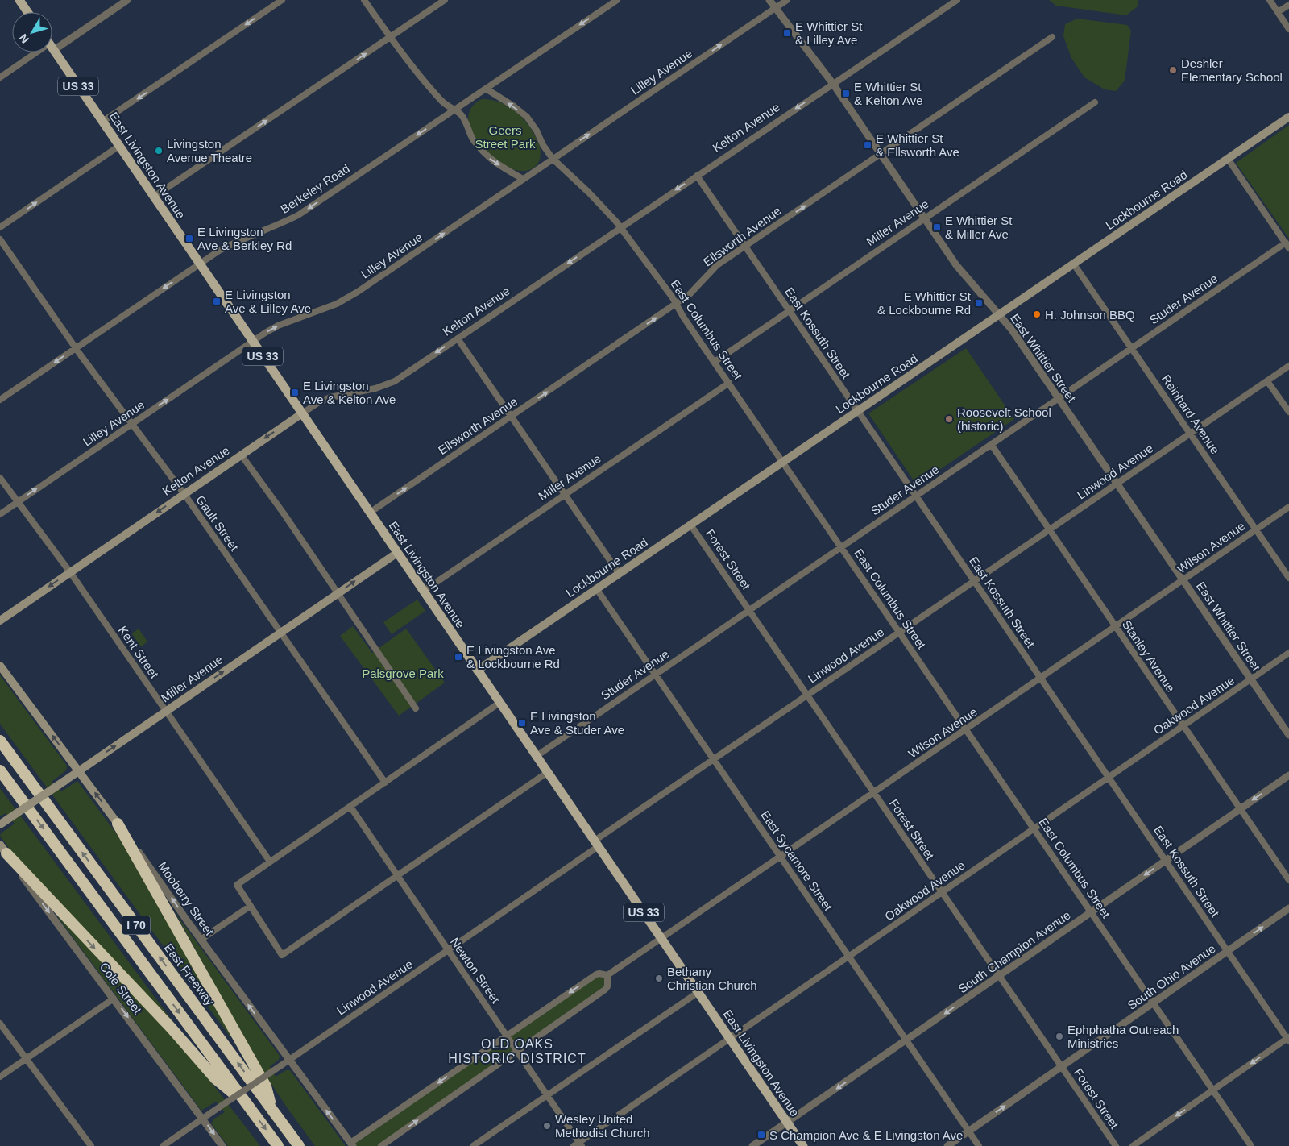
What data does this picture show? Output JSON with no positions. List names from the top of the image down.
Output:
{
  "streets": {
    "highway": ["I 70", "East Freeway"],
    "main road": [
      "US 33",
      "Kelton Avenue",
      "East Livingston Avenue",
      "Lockbourne Road",
      "Miller Avenue",
      "Mooberry Street",
      "Cole Street"
    ],
    "street": [
      "Lilley Avenue",
      "Berkeley Road",
      "Ellsworth Avenue",
      "Studer Avenue",
      "East Columbus Street",
      "East Kossuth Street",
      "East Whittier Street",
      "Reinhard Avenue",
      "Linwood Avenue",
      "Gault Street",
      "Wilson Avenue",
      "Forest Street",
      "Kent Street",
      "Stanley Avenue",
      "Oakwood Avenue",
      "East Sycamore Street",
      "South Champion Avenue",
      "Newton Street",
      "South Ohio Avenue"
    ]
  },
  "crossings": [
    ["Lilley Avenue", "East Livingston Avenue"],
    ["Lilley Avenue", "East Columbus Street"],
    ["Lilley Avenue", "East Whittier Street"],
    ["Lilley Avenue", "Gault Street"],
    ["Lilley Avenue", "Kent Street"],
    ["Kelton Avenue", "East Livingston Avenue"],
    ["Kelton Avenue", "East Columbus Street"],
    ["Kelton Avenue", "East Kossuth Street"],
    ["Kelton Avenue", "East Whittier Street"],
    ["Kelton Avenue", "Gault Street"],
    ["Kelton Avenue", "Kent Street"],
    ["East Livingston Avenue", "Berkeley Road"],
    ["East Livingston Avenue", "Lockbourne Road"],
    ["East Livingston Avenue", "Miller Avenue"],
    ["East Livingston Avenue", "Ellsworth Avenue"],
    ["East Livingston Avenue", "Studer Avenue"],
    ["East Livingston Avenue", "Linwood Avenue"],
    ["East Livingston Avenue", "Wilson Avenue"],
    ["East Livingston Avenue", "Oakwood Avenue"],
    ["East Livingston Avenue", "South Champion Avenue"],
    ["Berkeley Road", "East Columbus Street"],
    ["Berkeley Road", "Gault Street"],
    ["Lockbourne Road", "East Columbus Street"],
    ["Lockbourne Road", "East Kossuth Street"],
    ["Lockbourne Road", "East Whittier Street"],
    ["Lockbourne Road", "Reinhard Avenue"],
    ["Lockbourne Road", "Forest Street"],
    ["Lockbourne Road", "East Sycamore Street"],
    ["Miller Avenue", "East Columbus Street"],
    ["Miller Avenue", "East Kossuth Street"],
    ["Miller Avenue", "East Whittier Street"],
    ["Miller Avenue", "Gault Street"],
    ["Miller Avenue", "Kent Street"],
    ["Miller Avenue", "Mooberry Street"],
    ["Ellsworth Avenue", "East Columbus Street"],
    ["Ellsworth Avenue", "East Kossuth Street"],
    ["Ellsworth Avenue", "East Whittier Street"],
    ["Studer Avenue", "East Columbus Street"],
    ["Studer Avenue", "East Kossuth Street"],
    ["Studer Avenue", "East Whittier Street"],
    ["Studer Avenue", "Reinhard Avenue"],
    ["Studer Avenue", "Forest Street"],
    ["Studer Avenue", "Stanley Avenue"],
    ["Studer Avenue", "East Sycamore Street"],
    ["East Columbus Street", "Linwood Avenue"],
    ["East Columbus Street", "Wilson Avenue"],
    ["East Columbus Street", "Oakwood Avenue"],
    ["East Columbus Street", "South Champion Avenue"],
    ["East Columbus Street", "South Ohio Avenue"],
    ["East Kossuth Street", "Linwood Avenue"],
    ["East Kossuth Street", "Wilson Avenue"],
    ["East Kossuth Street", "Oakwood Avenue"],
    ["East Kossuth Street", "South Champion Avenue"],
    ["East Kossuth Street", "South Ohio Avenue"],
    ["East Whittier Street", "Linwood Avenue"],
    ["East Whittier Street", "Wilson Avenue"],
    ["East Whittier Street", "Oakwood Avenue"],
    ["Reinhard Avenue", "Linwood Avenue"],
    ["Reinhard Avenue", "Wilson Avenue"],
    ["Linwood Avenue", "Forest Street"],
    ["Linwood Avenue", "Stanley Avenue"],
    ["Linwood Avenue", "East Sycamore Street"],
    ["Linwood Avenue", "Mooberry Street"],
    ["Linwood Avenue", "Newton Street"],
    ["Linwood Avenue", "Cole Street"],
    ["Wilson Avenue", "Forest Street"],
    ["Wilson Avenue", "Stanley Avenue"],
    ["Wilson Avenue", "East Sycamore Street"],
    ["Wilson Avenue", "Mooberry Street"],
    ["Wilson Avenue", "Newton Street"],
    ["Forest Street", "Oakwood Avenue"],
    ["Forest Street", "South Champion Avenue"],
    ["Forest Street", "South Ohio Avenue"],
    ["Stanley Avenue", "Oakwood Avenue"],
    ["Stanley Avenue", "South Champion Avenue"],
    ["Oakwood Avenue", "East Sycamore Street"],
    ["Oakwood Avenue", "Newton Street"],
    ["East Sycamore Street", "South Champion Avenue"],
    ["East Sycamore Street", "South Ohio Avenue"]
  ],
  "one_way": [
    "Lilley Avenue",
    "Kelton Avenue",
    "Berkeley Road",
    "Ellsworth Avenue",
    "Mooberry Street",
    "South Champion Avenue",
    "South Ohio Avenue",
    "Cole Street"
  ],
  "districts": ["OLD OAKS HISTORIC DISTRICT"],
  "parks": ["Geers Street Park", "Palsgrove Park"],
  "places": {
    "transit": [
      "E Whittier St & Lilley Ave",
      "E Whittier St & Kelton Ave",
      "E Whittier St & Ellsworth Ave",
      "E Whittier St & Miller Ave",
      "E Livingston Ave & Berkley Rd",
      "E Livingston Ave & Lilley Ave",
      "E Whittier St & Lockbourne Rd",
      "E Livingston Ave & Kelton Ave",
      "E Livingston Ave & Lockbourne Rd",
      "E Livingston Ave & Studer Ave",
      "S Champion Ave & E Livingston Ave"
    ],
    "other": [
      "Deshler Elementary School",
      "Livingston Avenue Theatre",
      "H. Johnson BBQ",
      "Roosevelt School (historic)",
      "Bethany Christian Church",
      "Ephphatha Outreach Ministries",
      "Wesley United Methodist Church"
    ]
  },
  "north": "bottom left"
}
